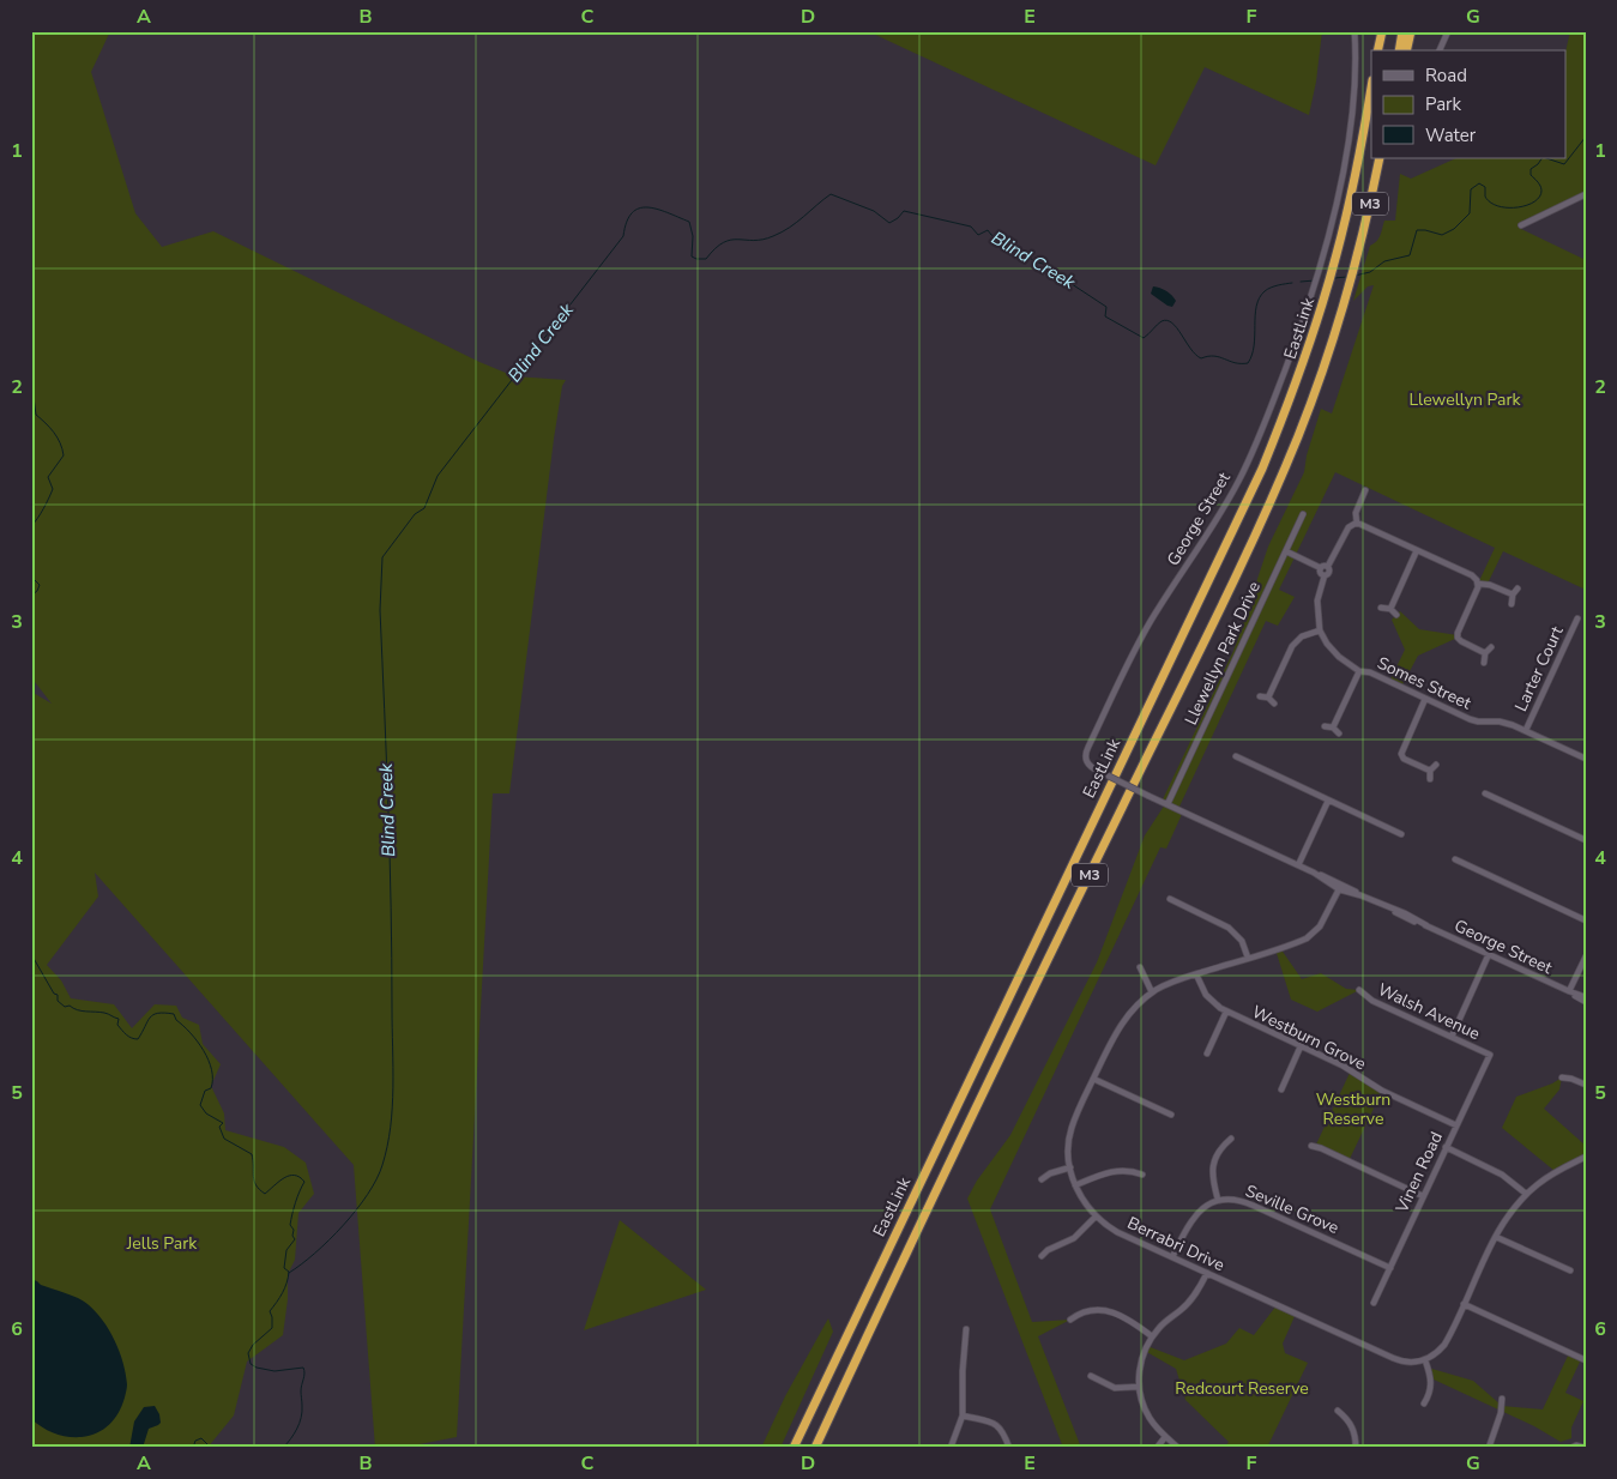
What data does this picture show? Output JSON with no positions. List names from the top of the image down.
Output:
{
  "streets": {
    "highway": ["M3", "EastLink"],
    "street": [
      "George Street",
      "Llewellyn Park Drive",
      "Larter Court",
      "Somes Street",
      "Walsh Avenue",
      "Westburn Grove",
      "Vinen Road",
      "Seville Grove",
      "Berrabri Drive"
    ]
  },
  "crossings": [
    ["George Street", "Llewellyn Park Drive"],
    ["George Street", "Berrabri Drive"],
    ["Larter Court", "Somes Street"],
    ["Walsh Avenue", "Vinen Road"],
    ["Westburn Grove", "Vinen Road"],
    ["Westburn Grove", "Berrabri Drive"],
    ["Vinen Road", "Seville Grove"]
  ],
  "water": ["Blind Creek"],
  "parks": [
    "Llewellyn Park",
    "Westburn Reserve",
    "Jells Park",
    "Redcourt Reserve"
  ],
  "legend": ["Road", "Park", "Water"],
  "grid": {
    "columns": [
      "A",
      "B",
      "C",
      "D",
      "E",
      "F",
      "G"
    ],
    "rows": [
      "1",
      "2",
      "3",
      "4",
      "5",
      "6"
    ]
  }
}
